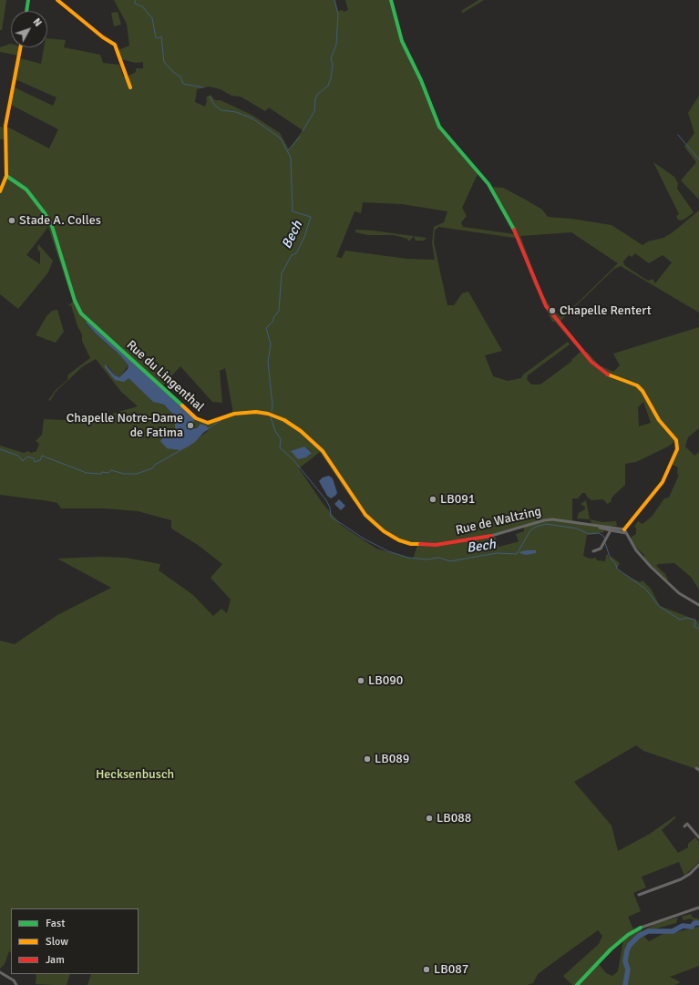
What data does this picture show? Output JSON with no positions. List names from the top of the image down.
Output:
{
  "streets": {
    "street": ["Rue du Lingenthal", "Rue de Waltzing"]
  },
  "crossings": [
    ["Rue du Lingenthal", "Rue de Waltzing"]
  ],
  "water": ["Bech"],
  "parks": ["Hecksenbusch"],
  "places": [
    "Stade A. Colles",
    "Chapelle Rentert",
    "Chapelle Notre-Dame de Fatima",
    "LB091",
    "LB090",
    "LB089",
    "LB088",
    "LB087"
  ],
  "legend": ["Fast", "Slow", "Jam"],
  "north": "top right"
}
